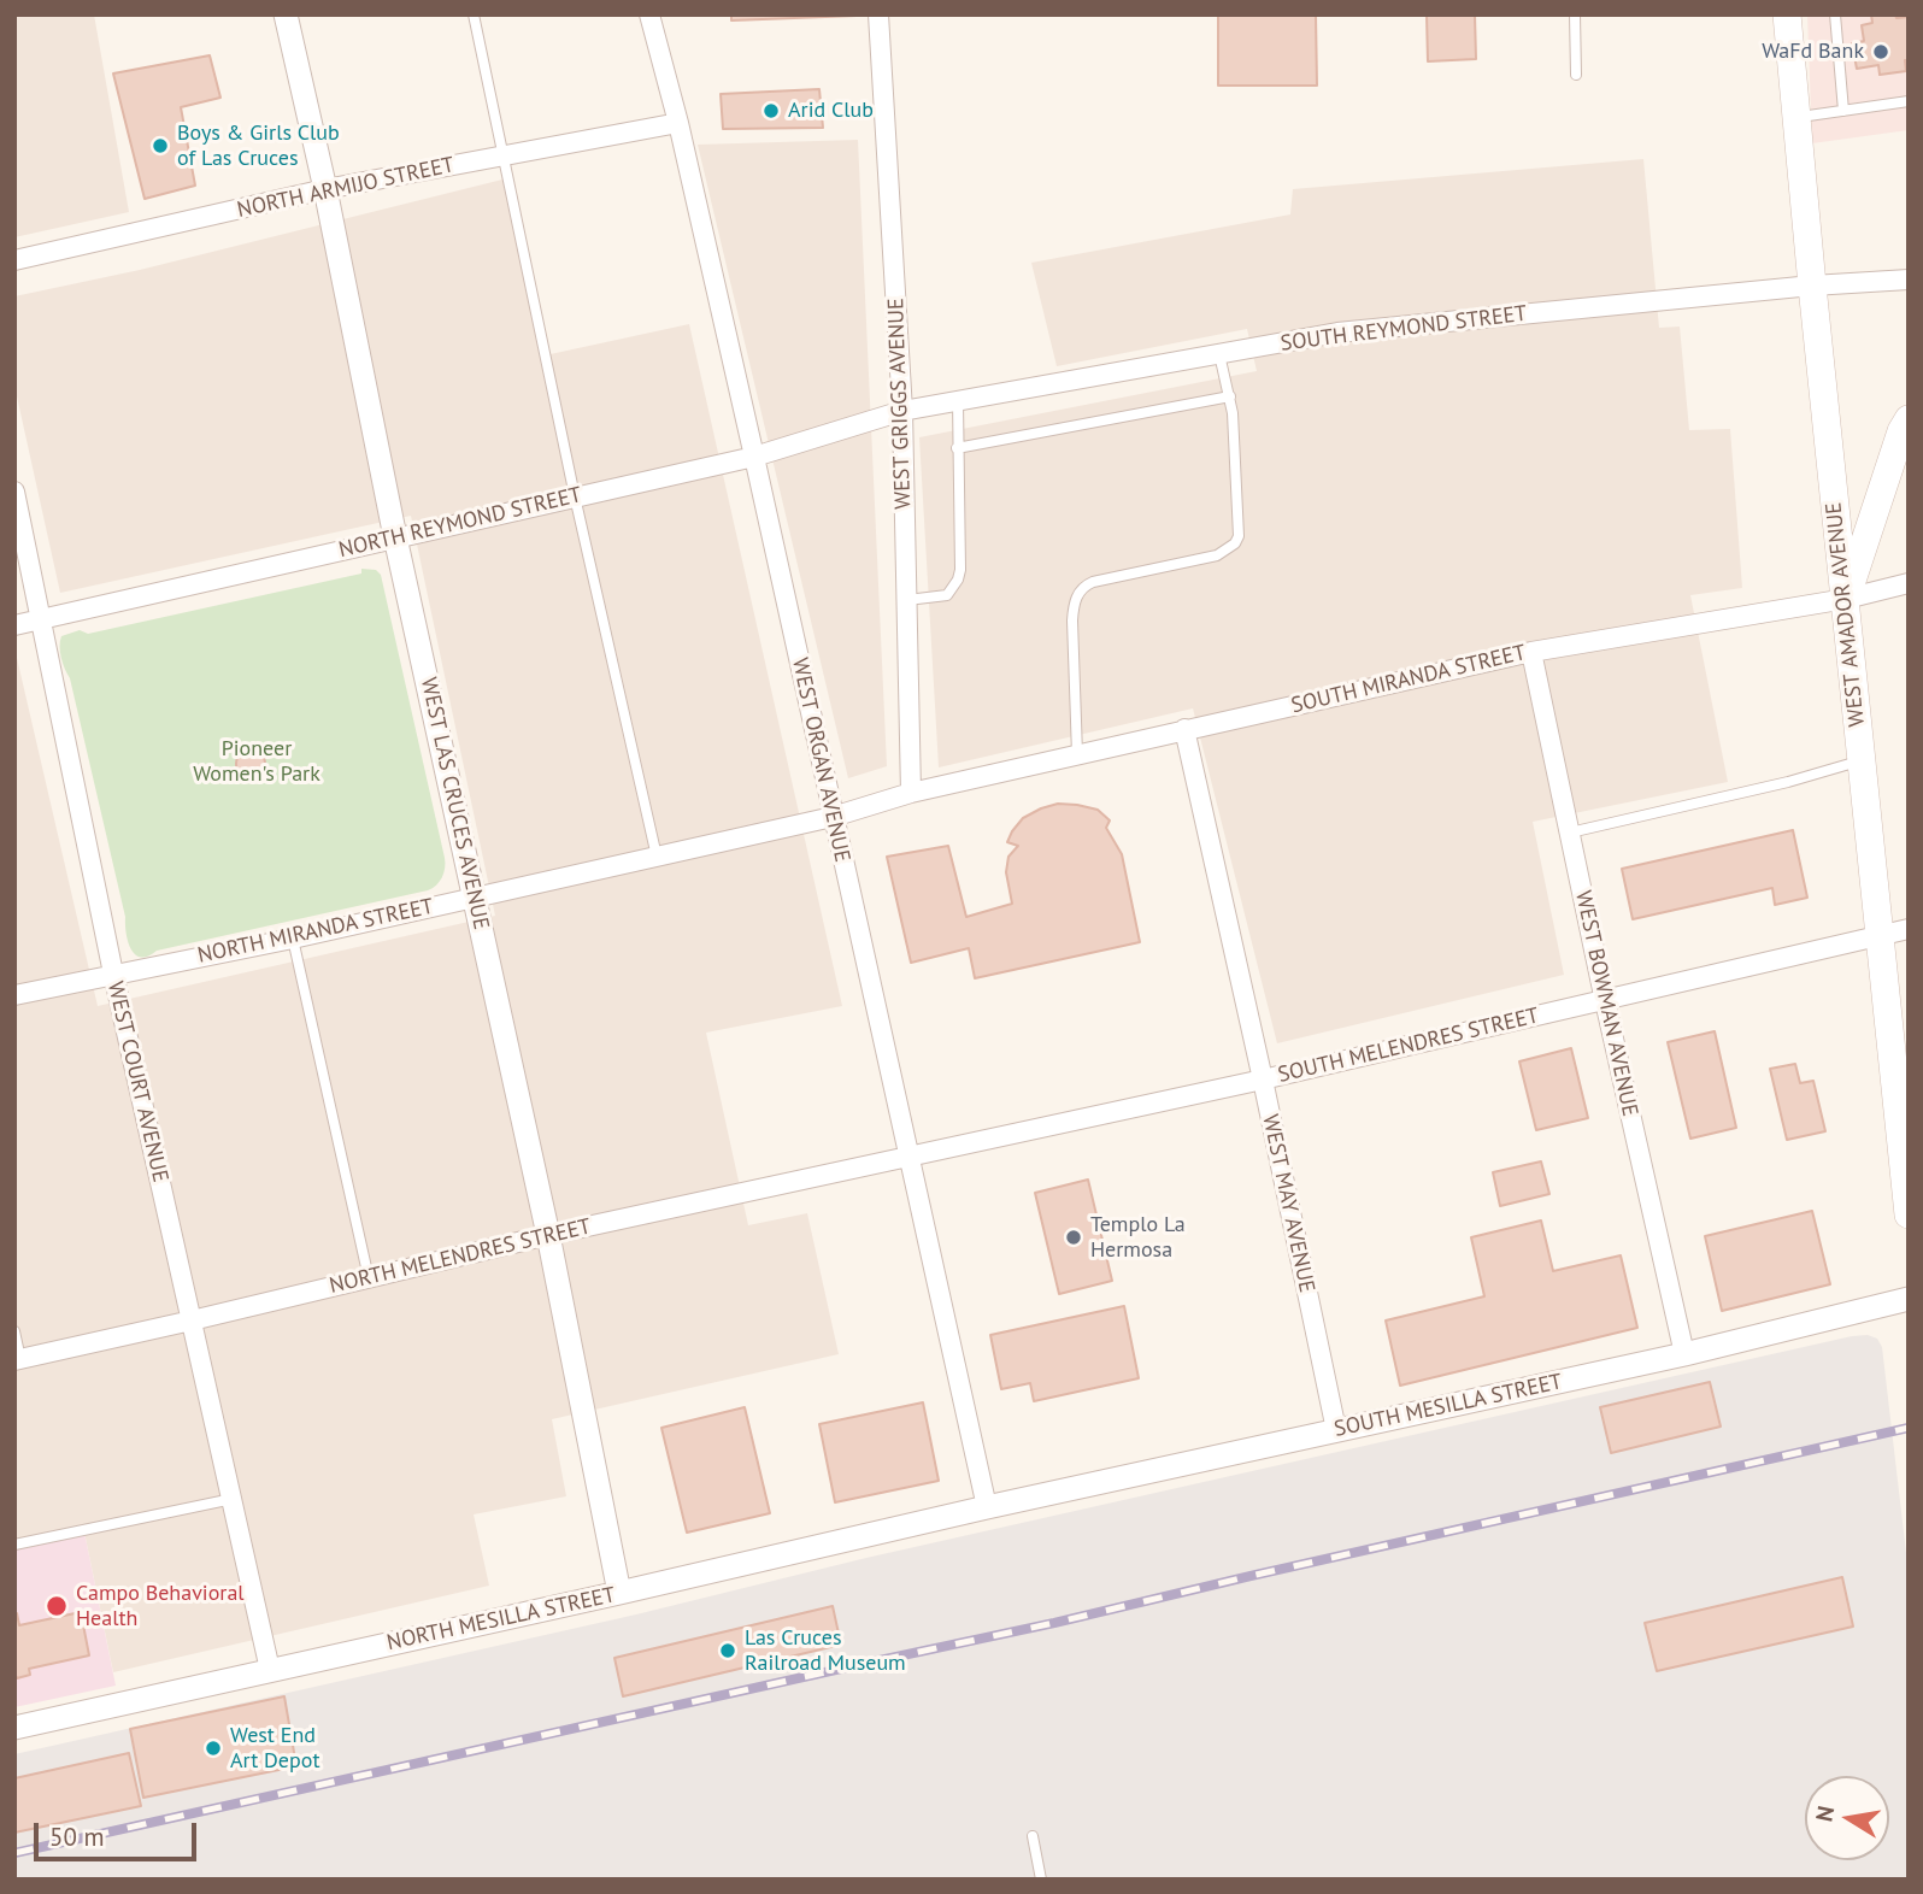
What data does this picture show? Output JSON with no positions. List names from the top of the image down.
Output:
{
  "streets": {
    "main road": ["WEST AMADOR AVENUE"],
    "street": [
      "NORTH ARMIJO STREET",
      "SOUTH REYMOND STREET",
      "WEST GRIGGS AVENUE",
      "NORTH REYMOND STREET",
      "SOUTH MIRANDA STREET",
      "WEST ORGAN AVENUE",
      "WEST LAS CRUCES AVENUE",
      "NORTH MIRANDA STREET",
      "WEST BOWMAN AVENUE",
      "SOUTH MELENDRES STREET",
      "WEST COURT AVENUE",
      "WEST MAY AVENUE",
      "NORTH MELENDRES STREET",
      "SOUTH MESILLA STREET",
      "NORTH MESILLA STREET"
    ]
  },
  "crossings": [
    ["NORTH ARMIJO STREET", "WEST ORGAN AVENUE"],
    ["NORTH ARMIJO STREET", "WEST LAS CRUCES AVENUE"],
    ["SOUTH REYMOND STREET", "WEST GRIGGS AVENUE"],
    ["SOUTH REYMOND STREET", "NORTH REYMOND STREET"],
    ["SOUTH REYMOND STREET", "WEST AMADOR AVENUE"],
    ["WEST GRIGGS AVENUE", "NORTH REYMOND STREET"],
    ["WEST GRIGGS AVENUE", "SOUTH MIRANDA STREET"],
    ["WEST GRIGGS AVENUE", "NORTH MIRANDA STREET"],
    ["NORTH REYMOND STREET", "WEST ORGAN AVENUE"],
    ["NORTH REYMOND STREET", "WEST LAS CRUCES AVENUE"],
    ["NORTH REYMOND STREET", "WEST COURT AVENUE"],
    ["WEST AMADOR AVENUE", "SOUTH MIRANDA STREET"],
    ["WEST AMADOR AVENUE", "SOUTH MELENDRES STREET"],
    ["SOUTH MIRANDA STREET", "NORTH MIRANDA STREET"],
    ["SOUTH MIRANDA STREET", "WEST BOWMAN AVENUE"],
    ["SOUTH MIRANDA STREET", "WEST MAY AVENUE"],
    ["WEST ORGAN AVENUE", "NORTH MIRANDA STREET"],
    ["WEST ORGAN AVENUE", "SOUTH MELENDRES STREET"],
    ["WEST ORGAN AVENUE", "NORTH MELENDRES STREET"],
    ["WEST ORGAN AVENUE", "SOUTH MESILLA STREET"],
    ["WEST ORGAN AVENUE", "NORTH MESILLA STREET"],
    ["WEST LAS CRUCES AVENUE", "NORTH MIRANDA STREET"],
    ["WEST LAS CRUCES AVENUE", "NORTH MELENDRES STREET"],
    ["WEST LAS CRUCES AVENUE", "NORTH MESILLA STREET"],
    ["NORTH MIRANDA STREET", "WEST COURT AVENUE"],
    ["WEST BOWMAN AVENUE", "SOUTH MELENDRES STREET"],
    ["WEST BOWMAN AVENUE", "SOUTH MESILLA STREET"],
    ["SOUTH MELENDRES STREET", "WEST MAY AVENUE"],
    ["SOUTH MELENDRES STREET", "NORTH MELENDRES STREET"],
    ["WEST COURT AVENUE", "NORTH MELENDRES STREET"],
    ["WEST COURT AVENUE", "NORTH MESILLA STREET"],
    ["WEST MAY AVENUE", "SOUTH MESILLA STREET"],
    ["SOUTH MESILLA STREET", "NORTH MESILLA STREET"]
  ],
  "parks": ["Pioneer Women's Park"],
  "places": [
    "WaFd Bank",
    "Arid Club",
    "Boys & Girls Club of Las Cruces",
    "Templo La Hermosa",
    "Campo Behavioral Health",
    "Las Cruces Railroad Museum",
    "West End Art Depot"
  ],
  "scale_bar": "50 m",
  "north": "left"
}
